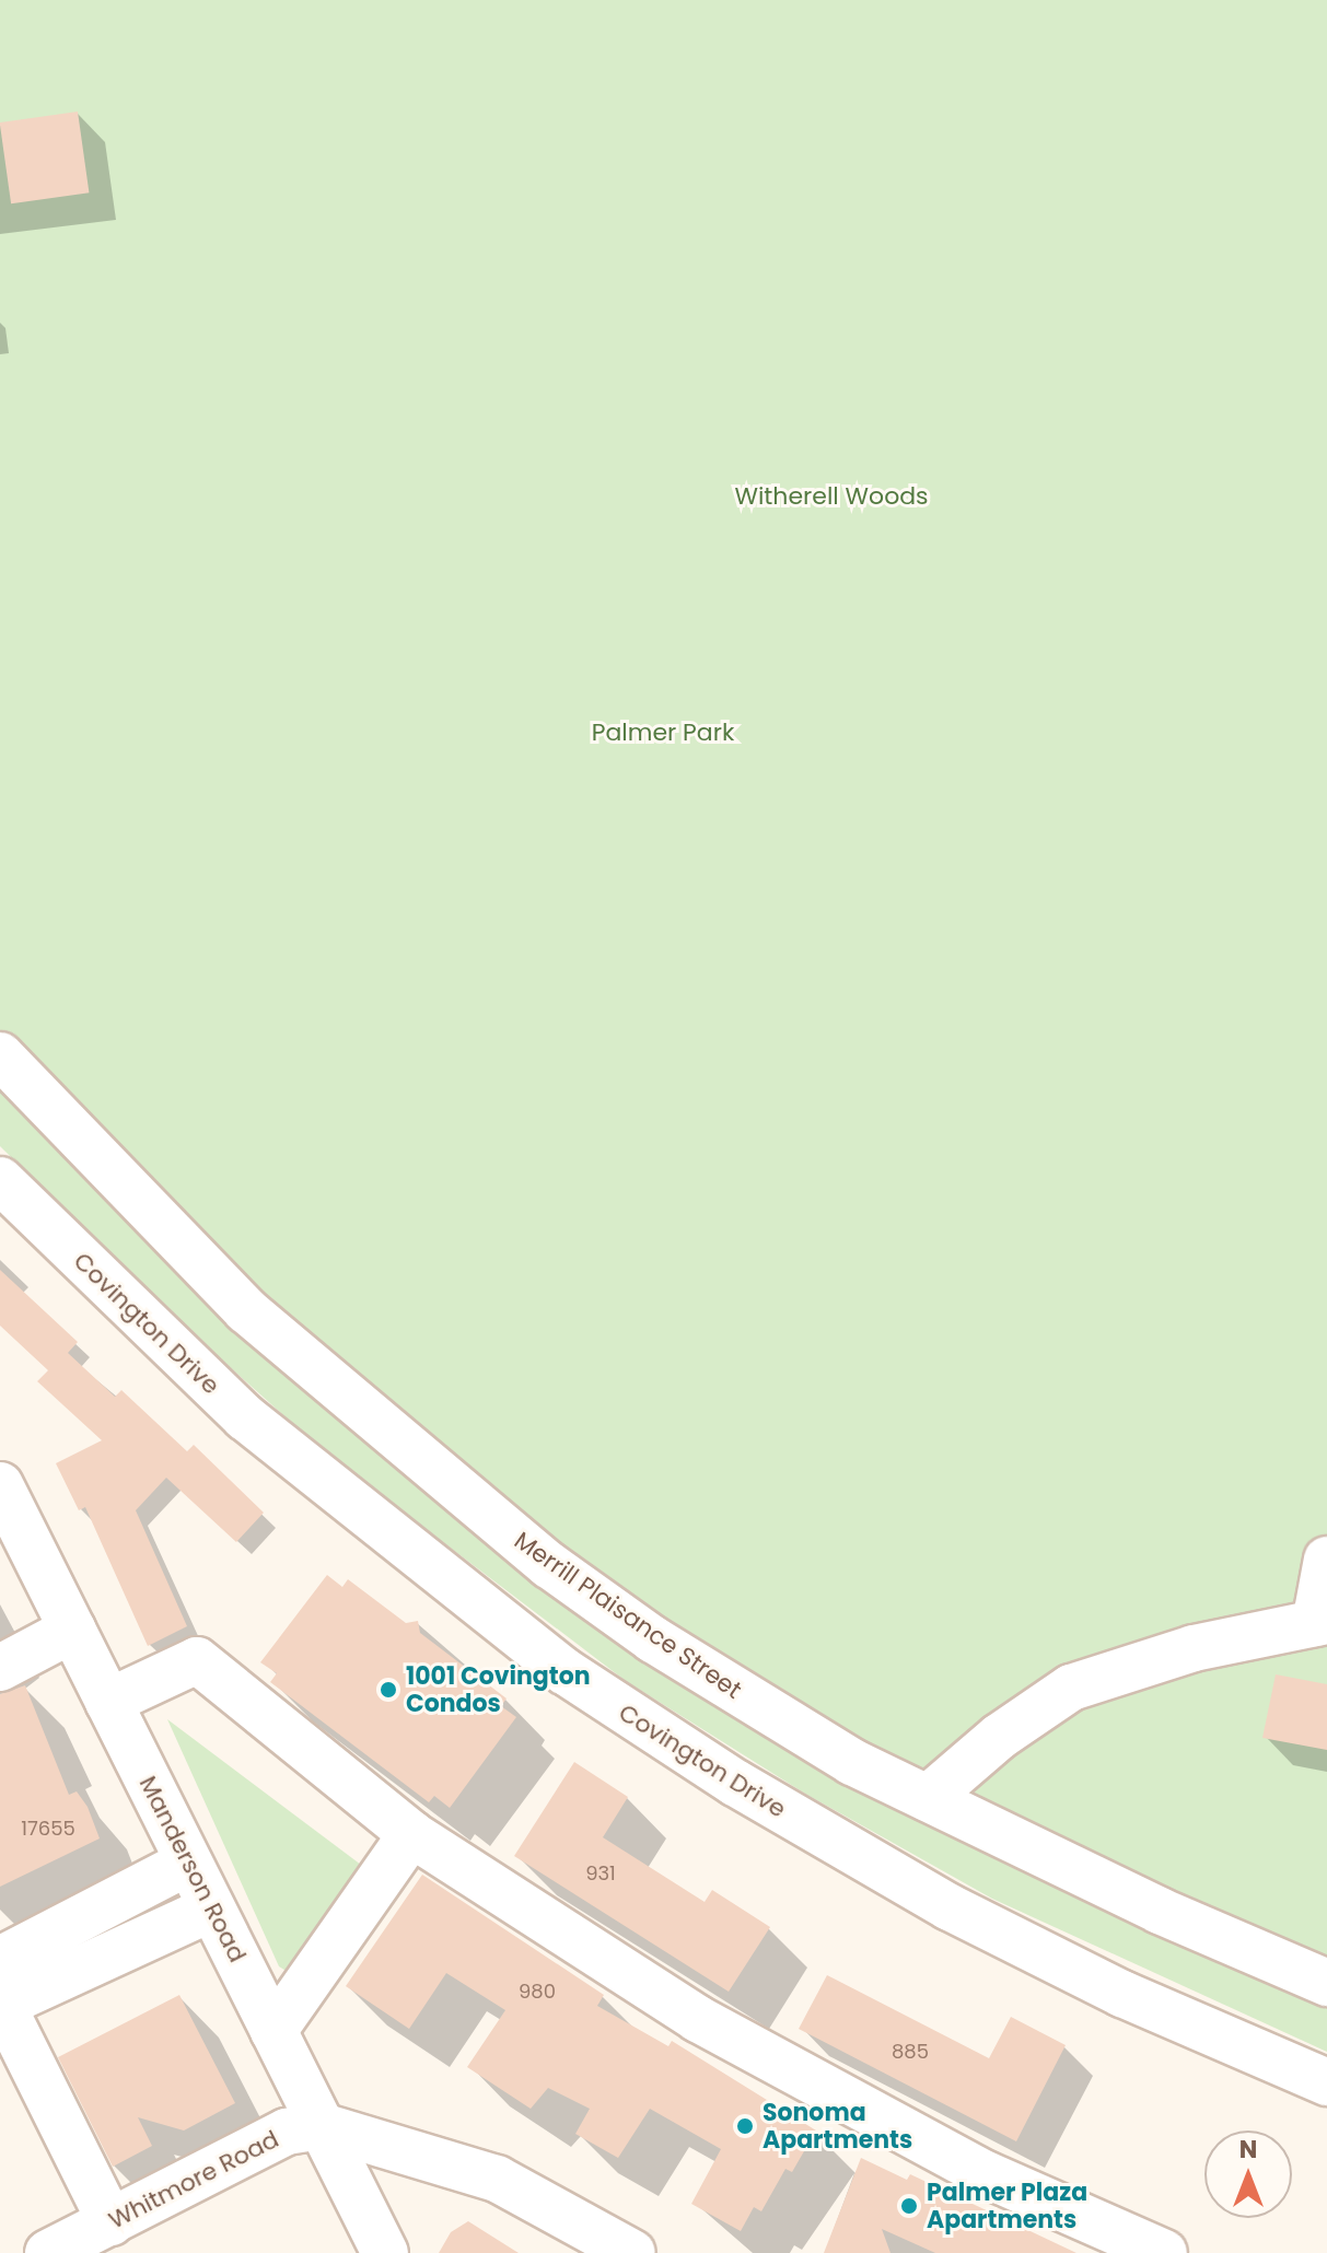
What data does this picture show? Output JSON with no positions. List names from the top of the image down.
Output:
{
  "streets": {
    "street": [
      "Covington Drive",
      "Merrill Plaisance Street",
      "Manderson Road",
      "Whitmore Road"
    ]
  },
  "crossings": [
    ["Manderson Road", "Whitmore Road"]
  ],
  "parks": ["Witherell Woods", "Palmer Park"],
  "places": ["1001 Covington Condos", "Sonoma Apartments", "Palmer Plaza Apartments"],
  "house_numbers": [
    "17655",
    "931",
    "980",
    "885"
  ],
  "north": "top"
}
